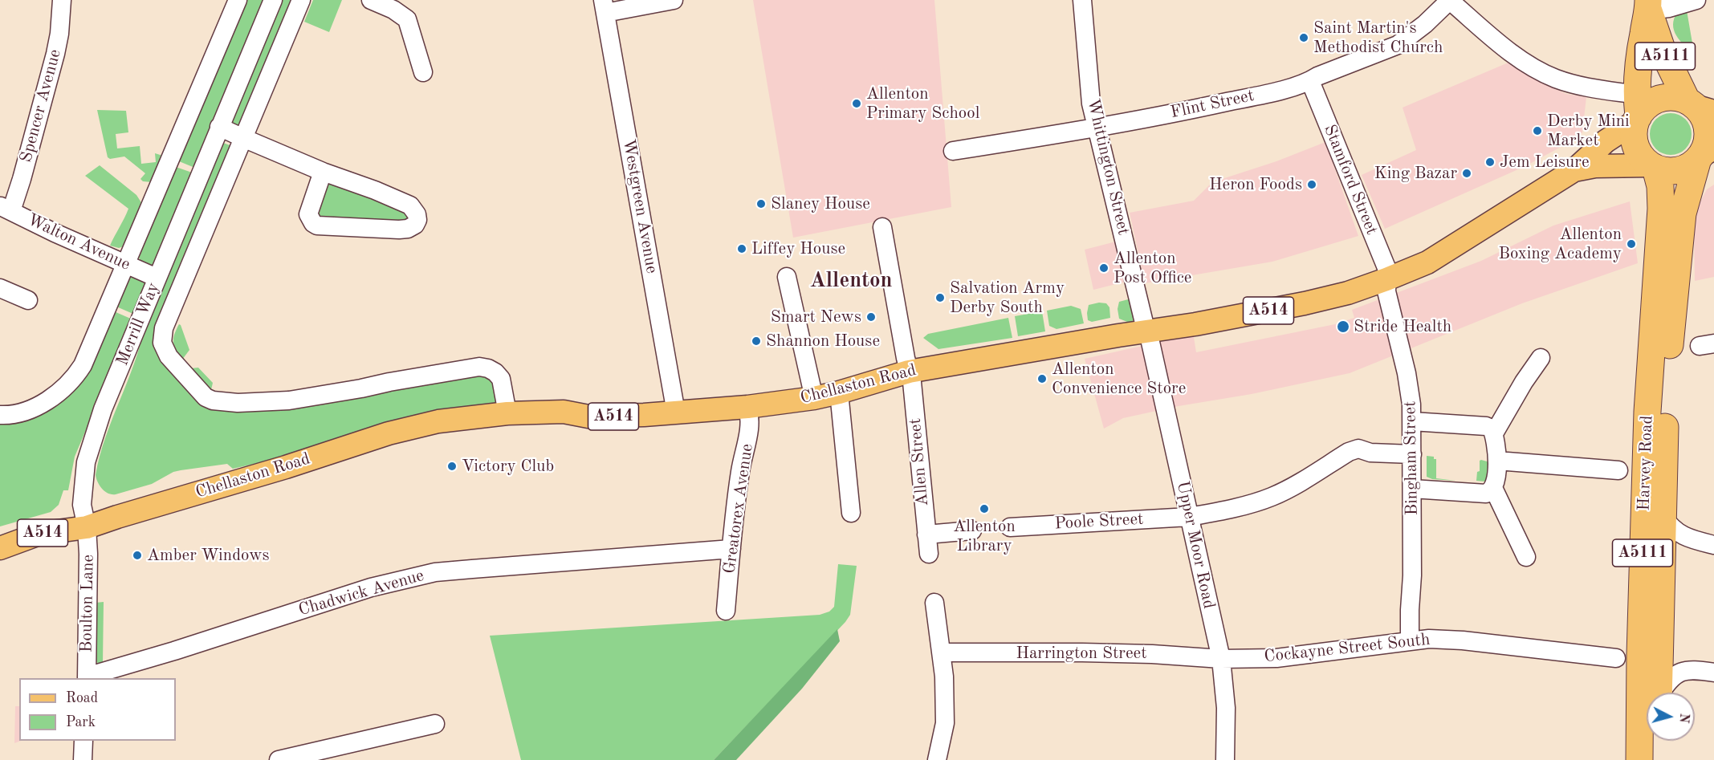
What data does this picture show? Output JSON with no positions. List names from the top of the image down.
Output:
{
  "streets": {
    "highway": ["A5111", "Harvey Road"],
    "main road": ["A514", "Chellaston Road"],
    "street": [
      "Flint Street",
      "Spencer Avenue",
      "Whittington Street",
      "Stamford Street",
      "Westgreen Avenue",
      "Walton Avenue",
      "Merrill Way",
      "Bingham Street",
      "Allen Street",
      "Greatorex Avenue",
      "Poole Street",
      "Upper Moor Road",
      "Chadwick Avenue",
      "Boulton Lane",
      "Cockayne Street South",
      "Harrington Street"
    ]
  },
  "crossings": [
    ["A5111", "A514"],
    ["A5111", "Harvey Road"],
    ["Flint Street", "Whittington Street"],
    ["Flint Street", "Stamford Street"],
    ["Spencer Avenue", "Walton Avenue"],
    ["Whittington Street", "A514"],
    ["Whittington Street", "Chellaston Road"],
    ["Whittington Street", "Upper Moor Road"],
    ["Stamford Street", "A514"],
    ["Stamford Street", "Bingham Street"],
    ["Westgreen Avenue", "Chellaston Road"],
    ["Walton Avenue", "Merrill Way"],
    ["A514", "Chellaston Road"],
    ["A514", "Bingham Street"],
    ["A514", "Harvey Road"],
    ["A514", "Upper Moor Road"],
    ["Merrill Way", "Chellaston Road"],
    ["Merrill Way", "Boulton Lane"],
    ["Chellaston Road", "Allen Street"],
    ["Chellaston Road", "Greatorex Avenue"],
    ["Chellaston Road", "Upper Moor Road"],
    ["Chellaston Road", "Boulton Lane"],
    ["Bingham Street", "Poole Street"],
    ["Bingham Street", "Cockayne Street South"],
    ["Greatorex Avenue", "Chadwick Avenue"],
    ["Poole Street", "Upper Moor Road"],
    ["Upper Moor Road", "Cockayne Street South"],
    ["Upper Moor Road", "Harrington Street"],
    ["Chadwick Avenue", "Boulton Lane"],
    ["Cockayne Street South", "Harrington Street"]
  ],
  "districts": ["Allenton"],
  "places": [
    "Saint Martin's Methodist Church",
    "Allenton Primary School",
    "Derby Mini Market",
    "Jem Leisure",
    "King Bazar",
    "Heron Foods",
    "Slaney House",
    "Allenton Boxing Academy",
    "Liffey House",
    "Allenton Post Office",
    "Salvation Army Derby South",
    "Smart News",
    "Stride Health",
    "Shannon House",
    "Allenton Convenience Store",
    "Victory Club",
    "Allenton Library",
    "Amber Windows"
  ],
  "legend": ["Road", "Park"],
  "north": "right"
}
